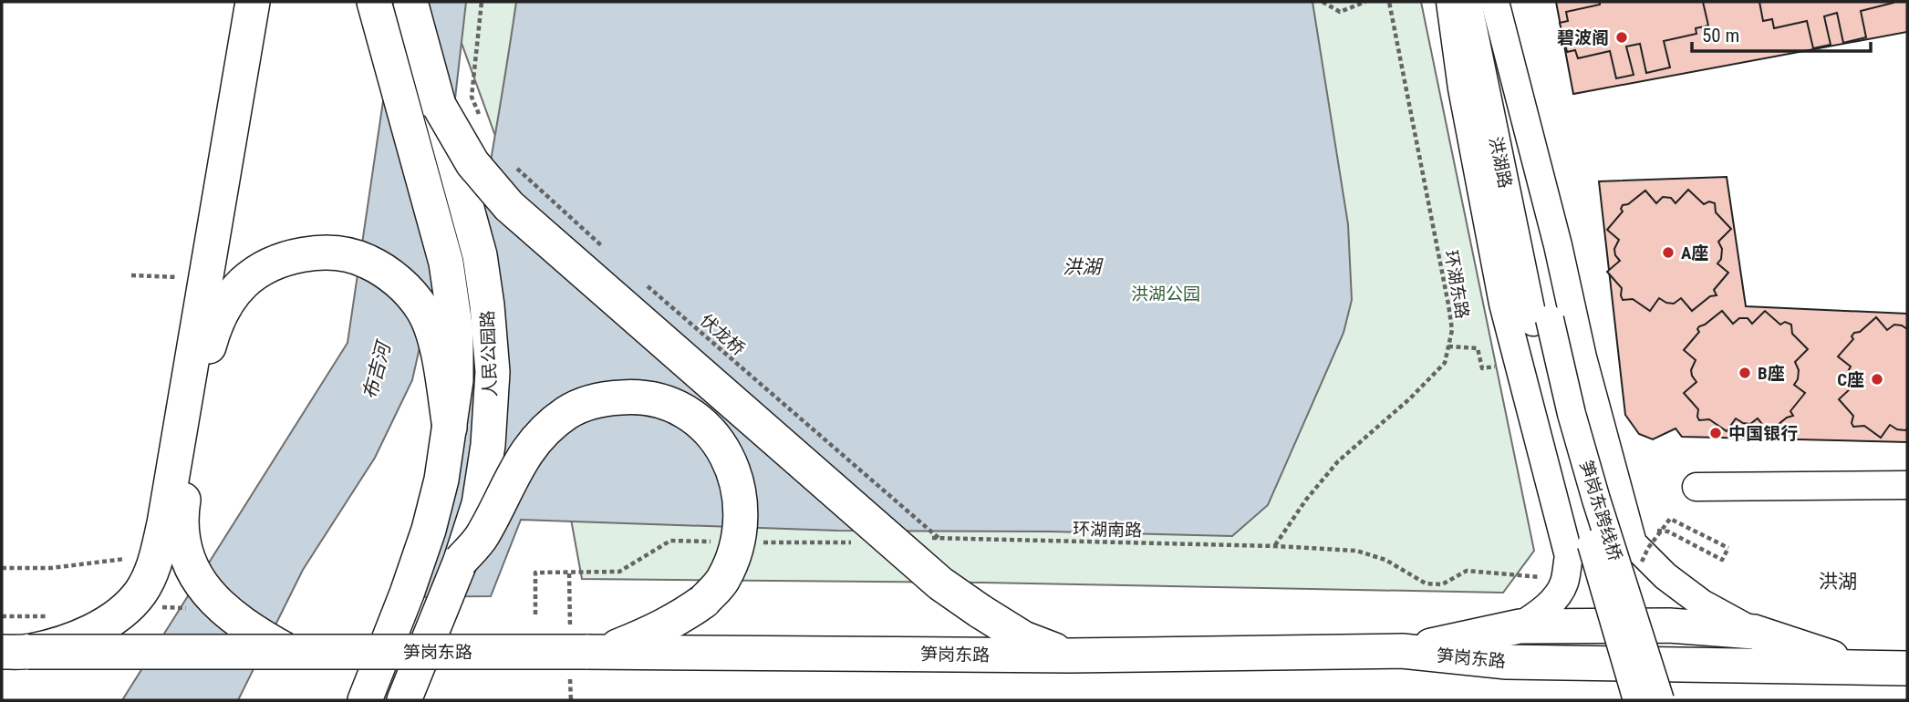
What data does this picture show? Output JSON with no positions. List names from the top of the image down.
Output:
{
  "streets": {
    "main road": ["人民公园路", "笋岗东路"],
    "street": ["洪湖路", "笋岗东跨线桥"],
    "path": ["环湖东路", "伏龙桥", "环湖南路"]
  },
  "crossings": [
    ["洪湖路", "笋岗东跨线桥"],
    ["环湖东路", "环湖南路"],
    ["伏龙桥", "环湖南路"]
  ],
  "districts": ["洪湖"],
  "water": ["洪湖", "布吉河"],
  "parks": ["洪湖公园"],
  "places": [
    "碧波阁",
    "A座",
    "B座",
    "C座",
    "中国银行"
  ],
  "scale_bar": "50 m"
}
